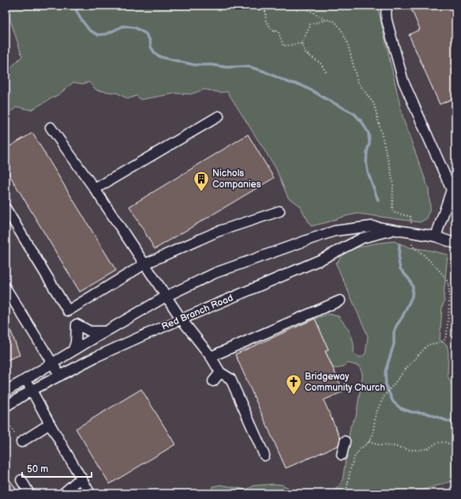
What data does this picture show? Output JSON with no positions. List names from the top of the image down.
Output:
{
  "streets": {
    "street": ["Red Branch Road"]
  },
  "places": {
    "building": ["Nichols Companies"],
    "church": ["Bridgeway Community Church"]
  },
  "scale_bar": "50 m"
}
